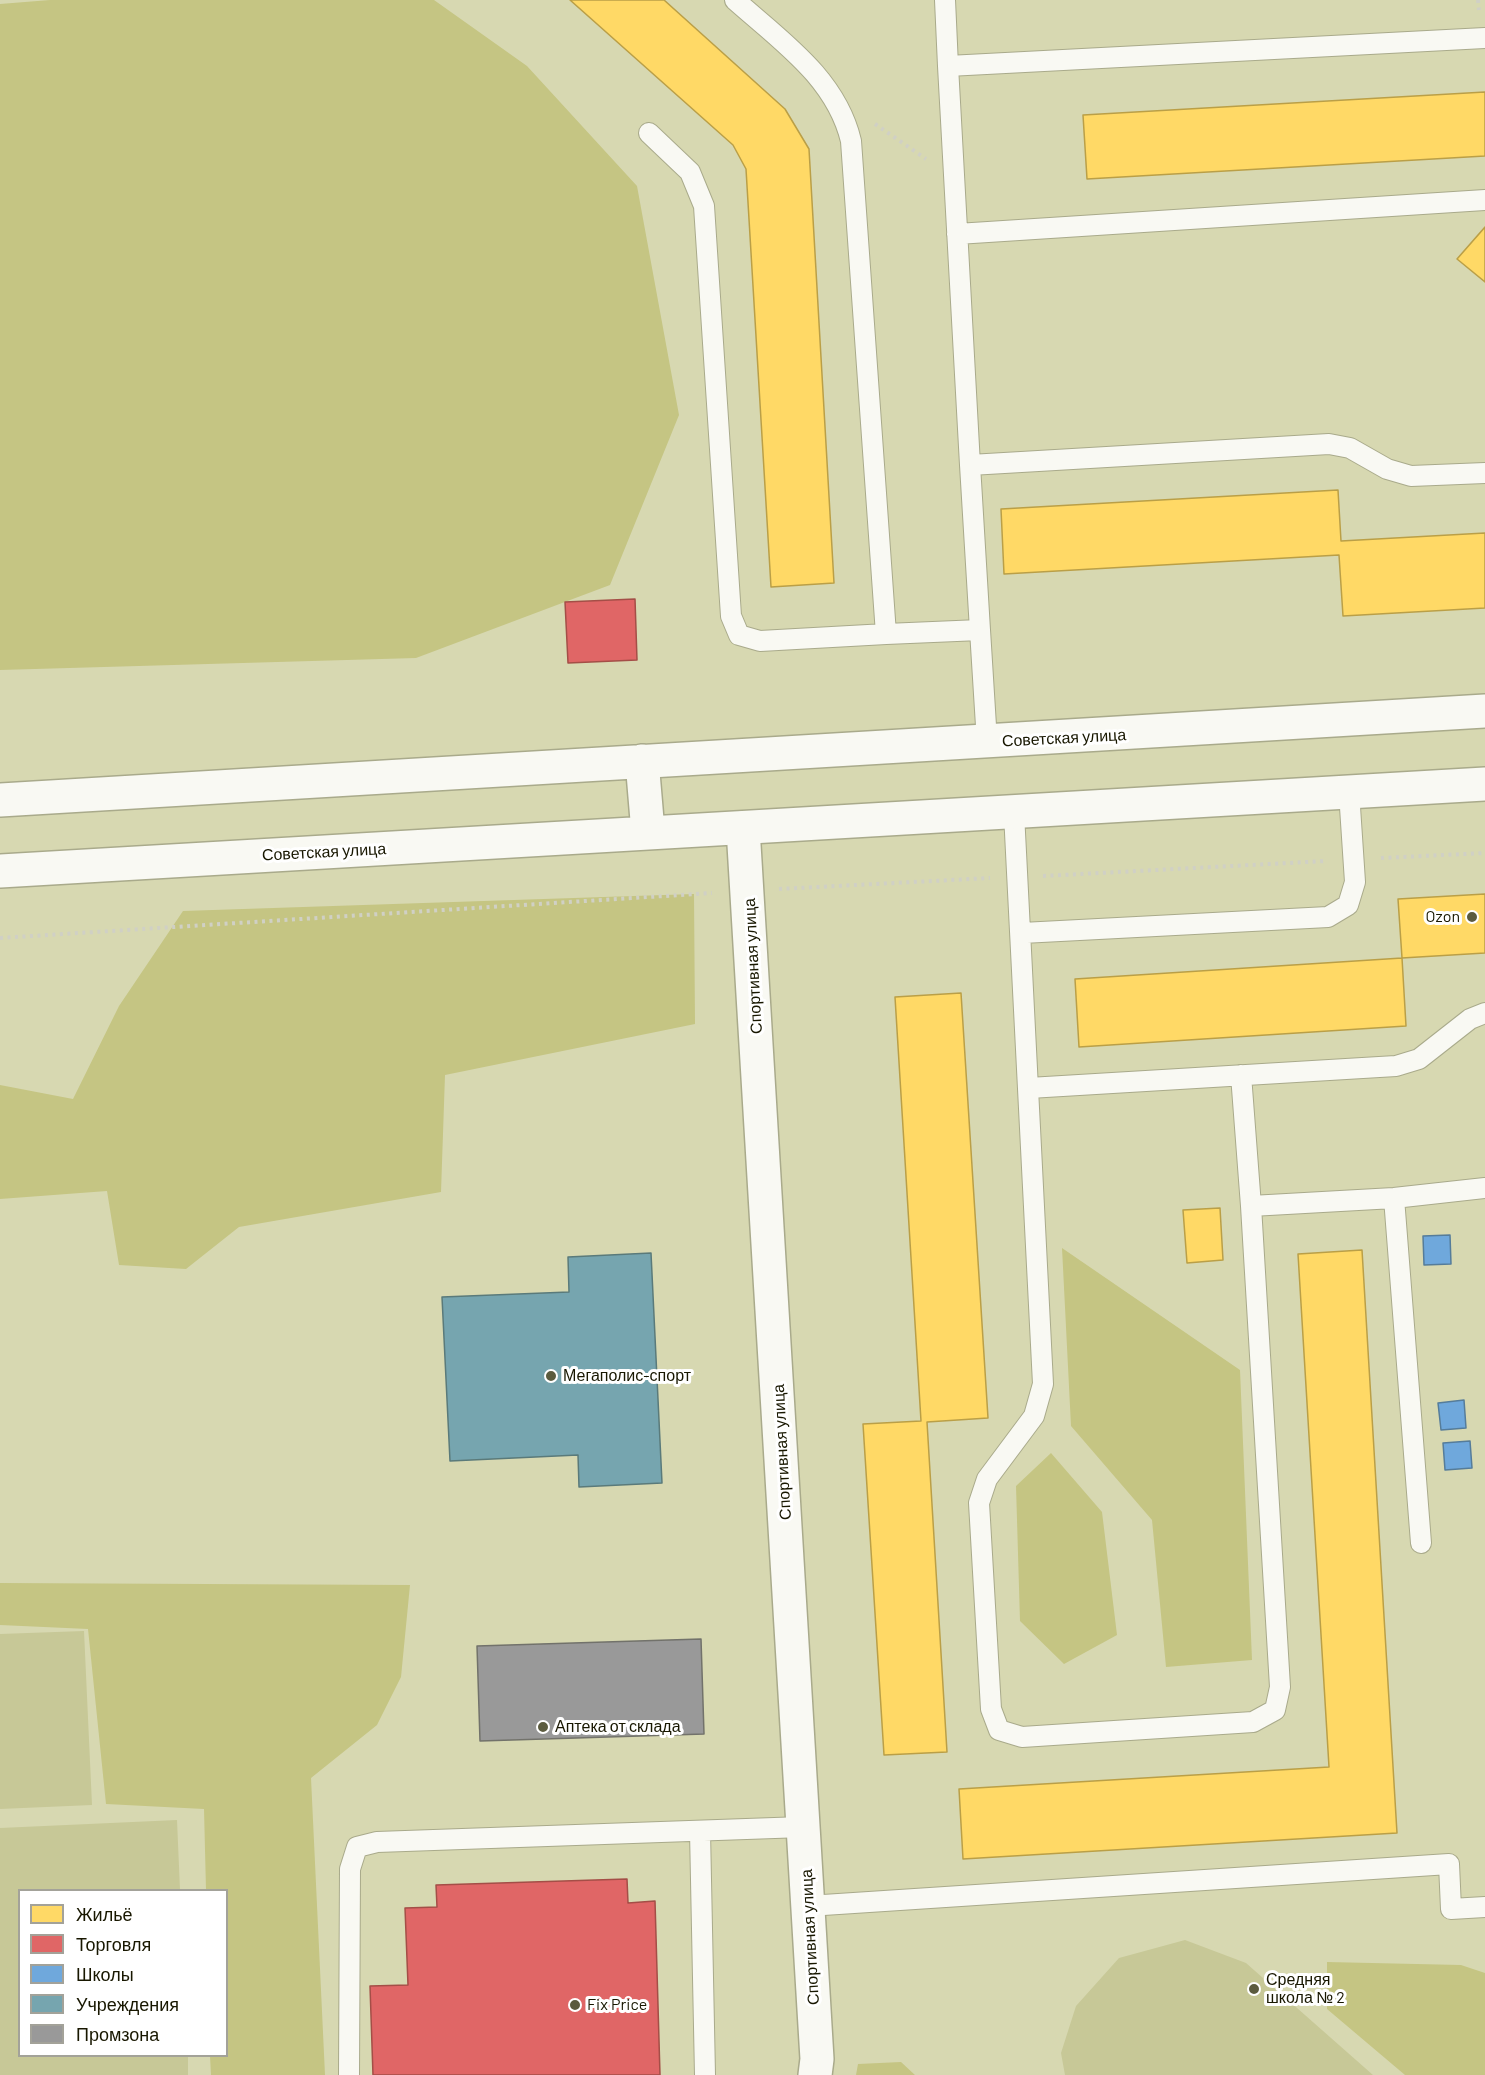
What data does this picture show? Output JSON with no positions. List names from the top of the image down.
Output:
{
  "streets": {
    "street": ["Советская улица", "Спортивная улица"]
  },
  "crossings": [
    ["Советская улица", "Спортивная улица"]
  ],
  "places": [
    "Ozon",
    "Мегаполис-спорт",
    "Аптека от склада",
    "Средняя школа № 2",
    "Fix Price"
  ],
  "legend": [
    "Жильё",
    "Торговля",
    "Школы",
    "Учреждения",
    "Промзона"
  ]
}
